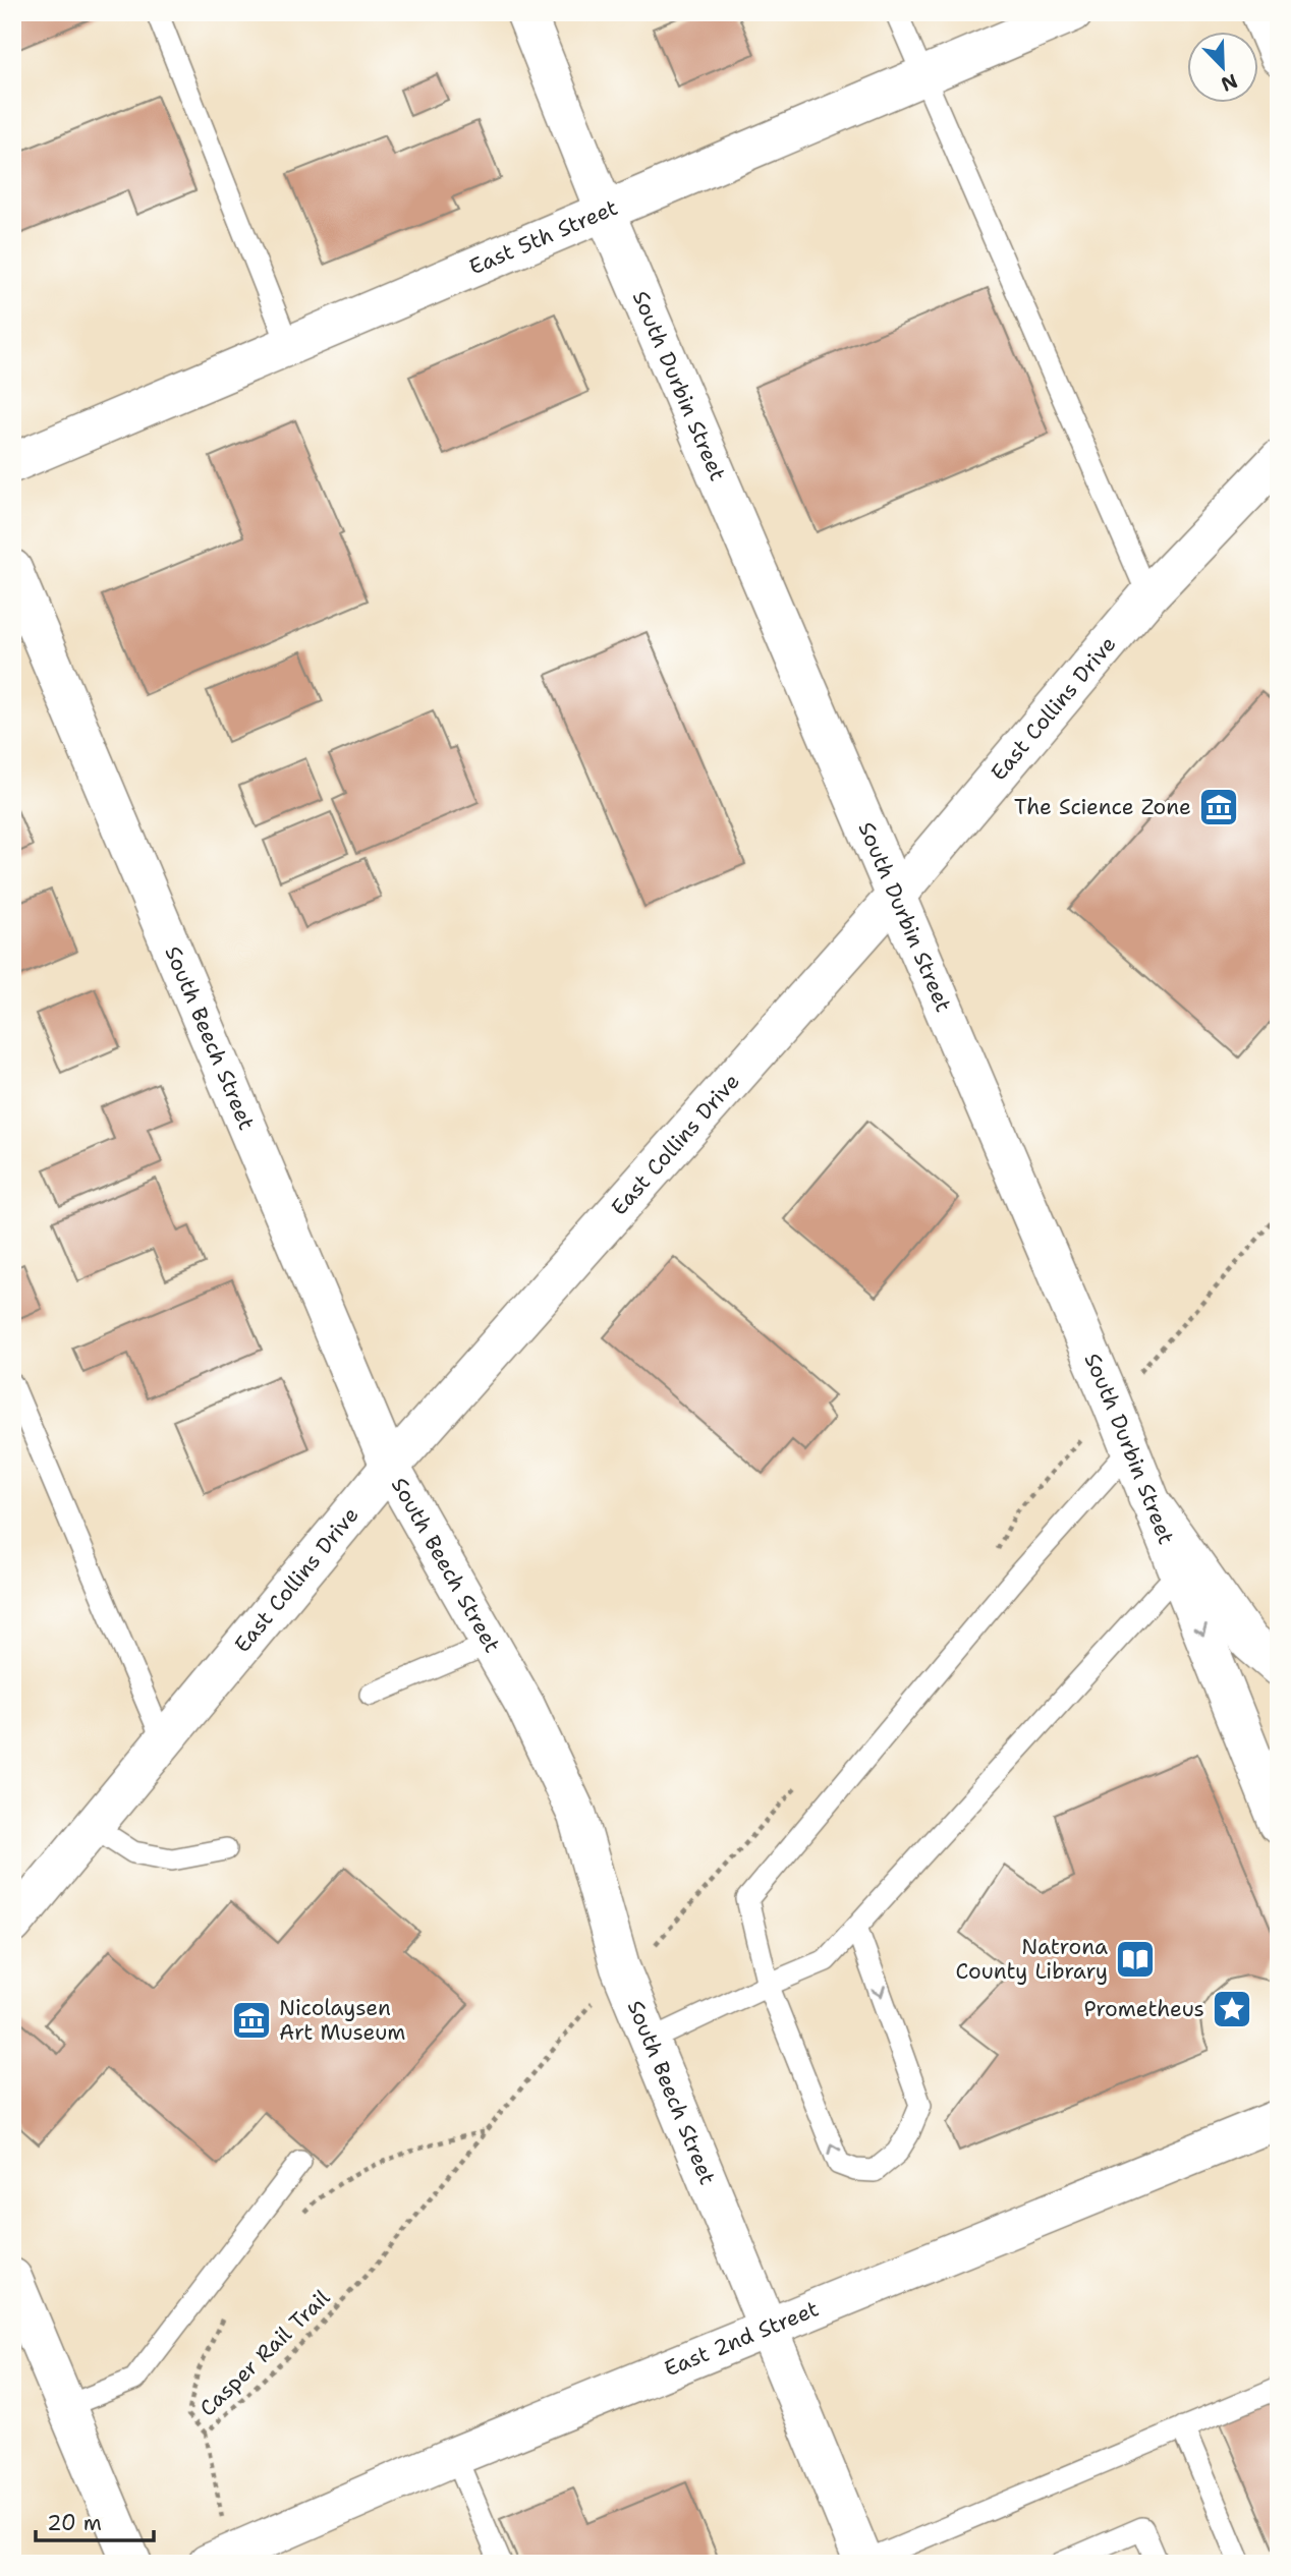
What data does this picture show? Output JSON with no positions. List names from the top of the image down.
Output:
{
  "streets": {
    "street": [
      "East 5th Street",
      "South Durbin Street",
      "East Collins Drive",
      "South Beech Street",
      "East 2nd Street"
    ],
    "path": ["Casper Rail Trail"]
  },
  "crossings": [
    ["East 5th Street", "South Durbin Street"],
    ["South Durbin Street", "East Collins Drive"],
    ["East Collins Drive", "South Beech Street"],
    ["South Beech Street", "East 2nd Street"],
    ["South Beech Street", "Casper Rail Trail"],
    ["East 2nd Street", "Casper Rail Trail"]
  ],
  "places": {
    "museum": ["The Science Zone", "Nicolaysen Art Museum"],
    "library": ["Natrona County Library"],
    "place": ["Prometheus"]
  },
  "scale_bar": "20 m",
  "north": "bottom right"
}
